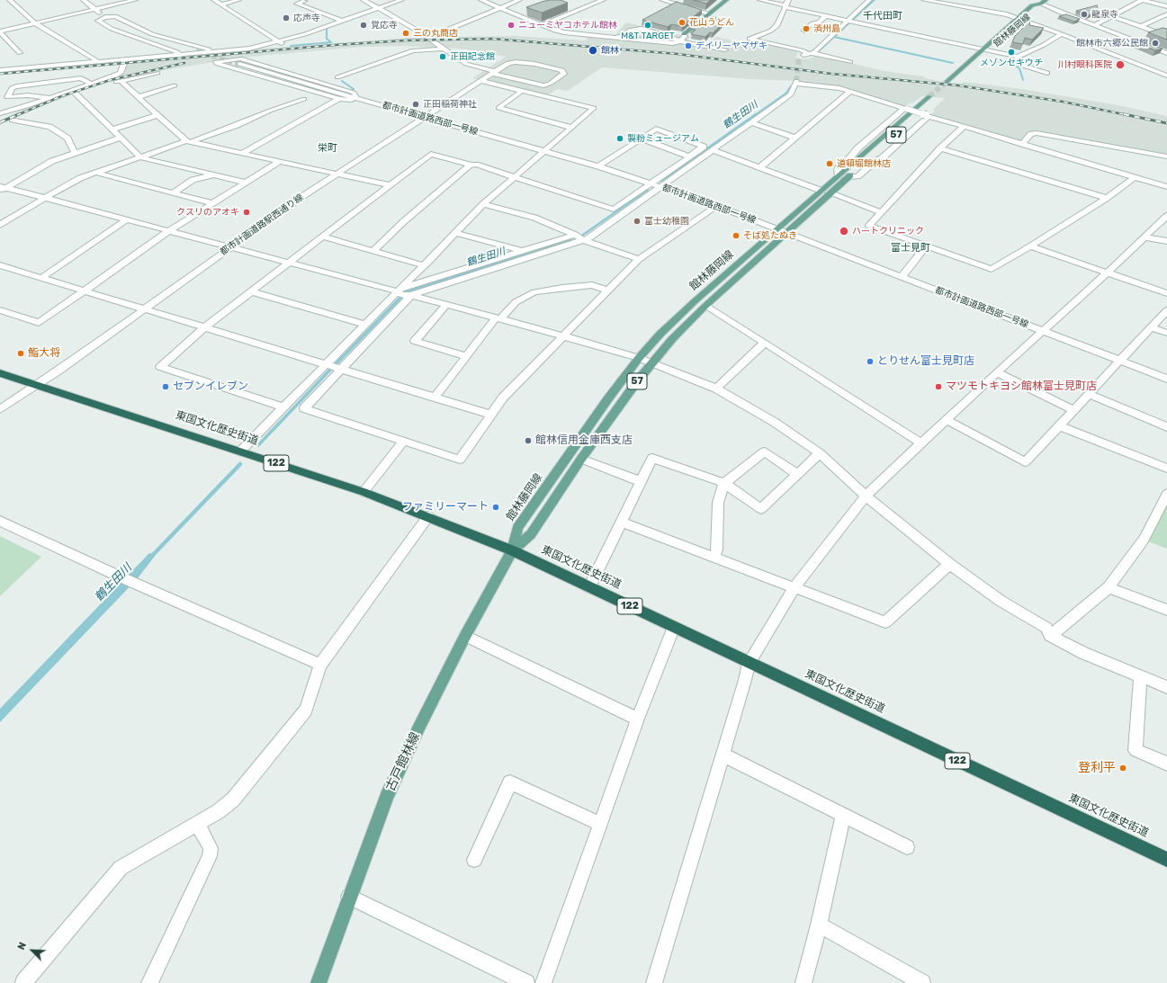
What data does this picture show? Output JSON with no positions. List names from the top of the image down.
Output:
{
  "streets": {
    "highway": ["東国文化歴史街道", "122"],
    "main road": ["館林藤岡線", "57", "古戸館林線"],
    "street": ["都市計画道路西部一号線", "都市計画道路駅西通り線"]
  },
  "crossings": [
    ["館林藤岡線", "都市計画道路西部一号線"],
    ["館林藤岡線", "東国文化歴史街道"],
    ["館林藤岡線", "古戸館林線"],
    ["都市計画道路西部一号線", "都市計画道路駅西通り線"],
    ["都市計画道路駅西通り線", "東国文化歴史街道"],
    ["東国文化歴史街道", "古戸館林線"]
  ],
  "districts": ["千代田町", "栄町", "富士見町"],
  "water": ["鶴生田川"],
  "places": [
    "龍泉寺",
    "応声寺",
    "花山うどん",
    "覚応寺",
    "ニューミヤコホテル館林",
    "M&T TARGET",
    "済州島",
    "三の丸商店",
    "館林市六郷公民館",
    "デイリーヤマザキ",
    "館林",
    "メゾンセキウチ",
    "正田記念館",
    "川村眼科医院",
    "正田稲荷神社",
    "製粉ミュージアム",
    "道頓堀館林店",
    "クスリのアオキ",
    "富士幼稚園",
    "ハートクリニック",
    "そば処たぬき",
    "鮨大将",
    "とりせん富士見町店",
    "セブンイレブン",
    "マツモトキヨシ館林富士見町店",
    "館林信用金庫西支店",
    "ファミリーマート",
    "登利平"
  ],
  "north": "top left"
}
